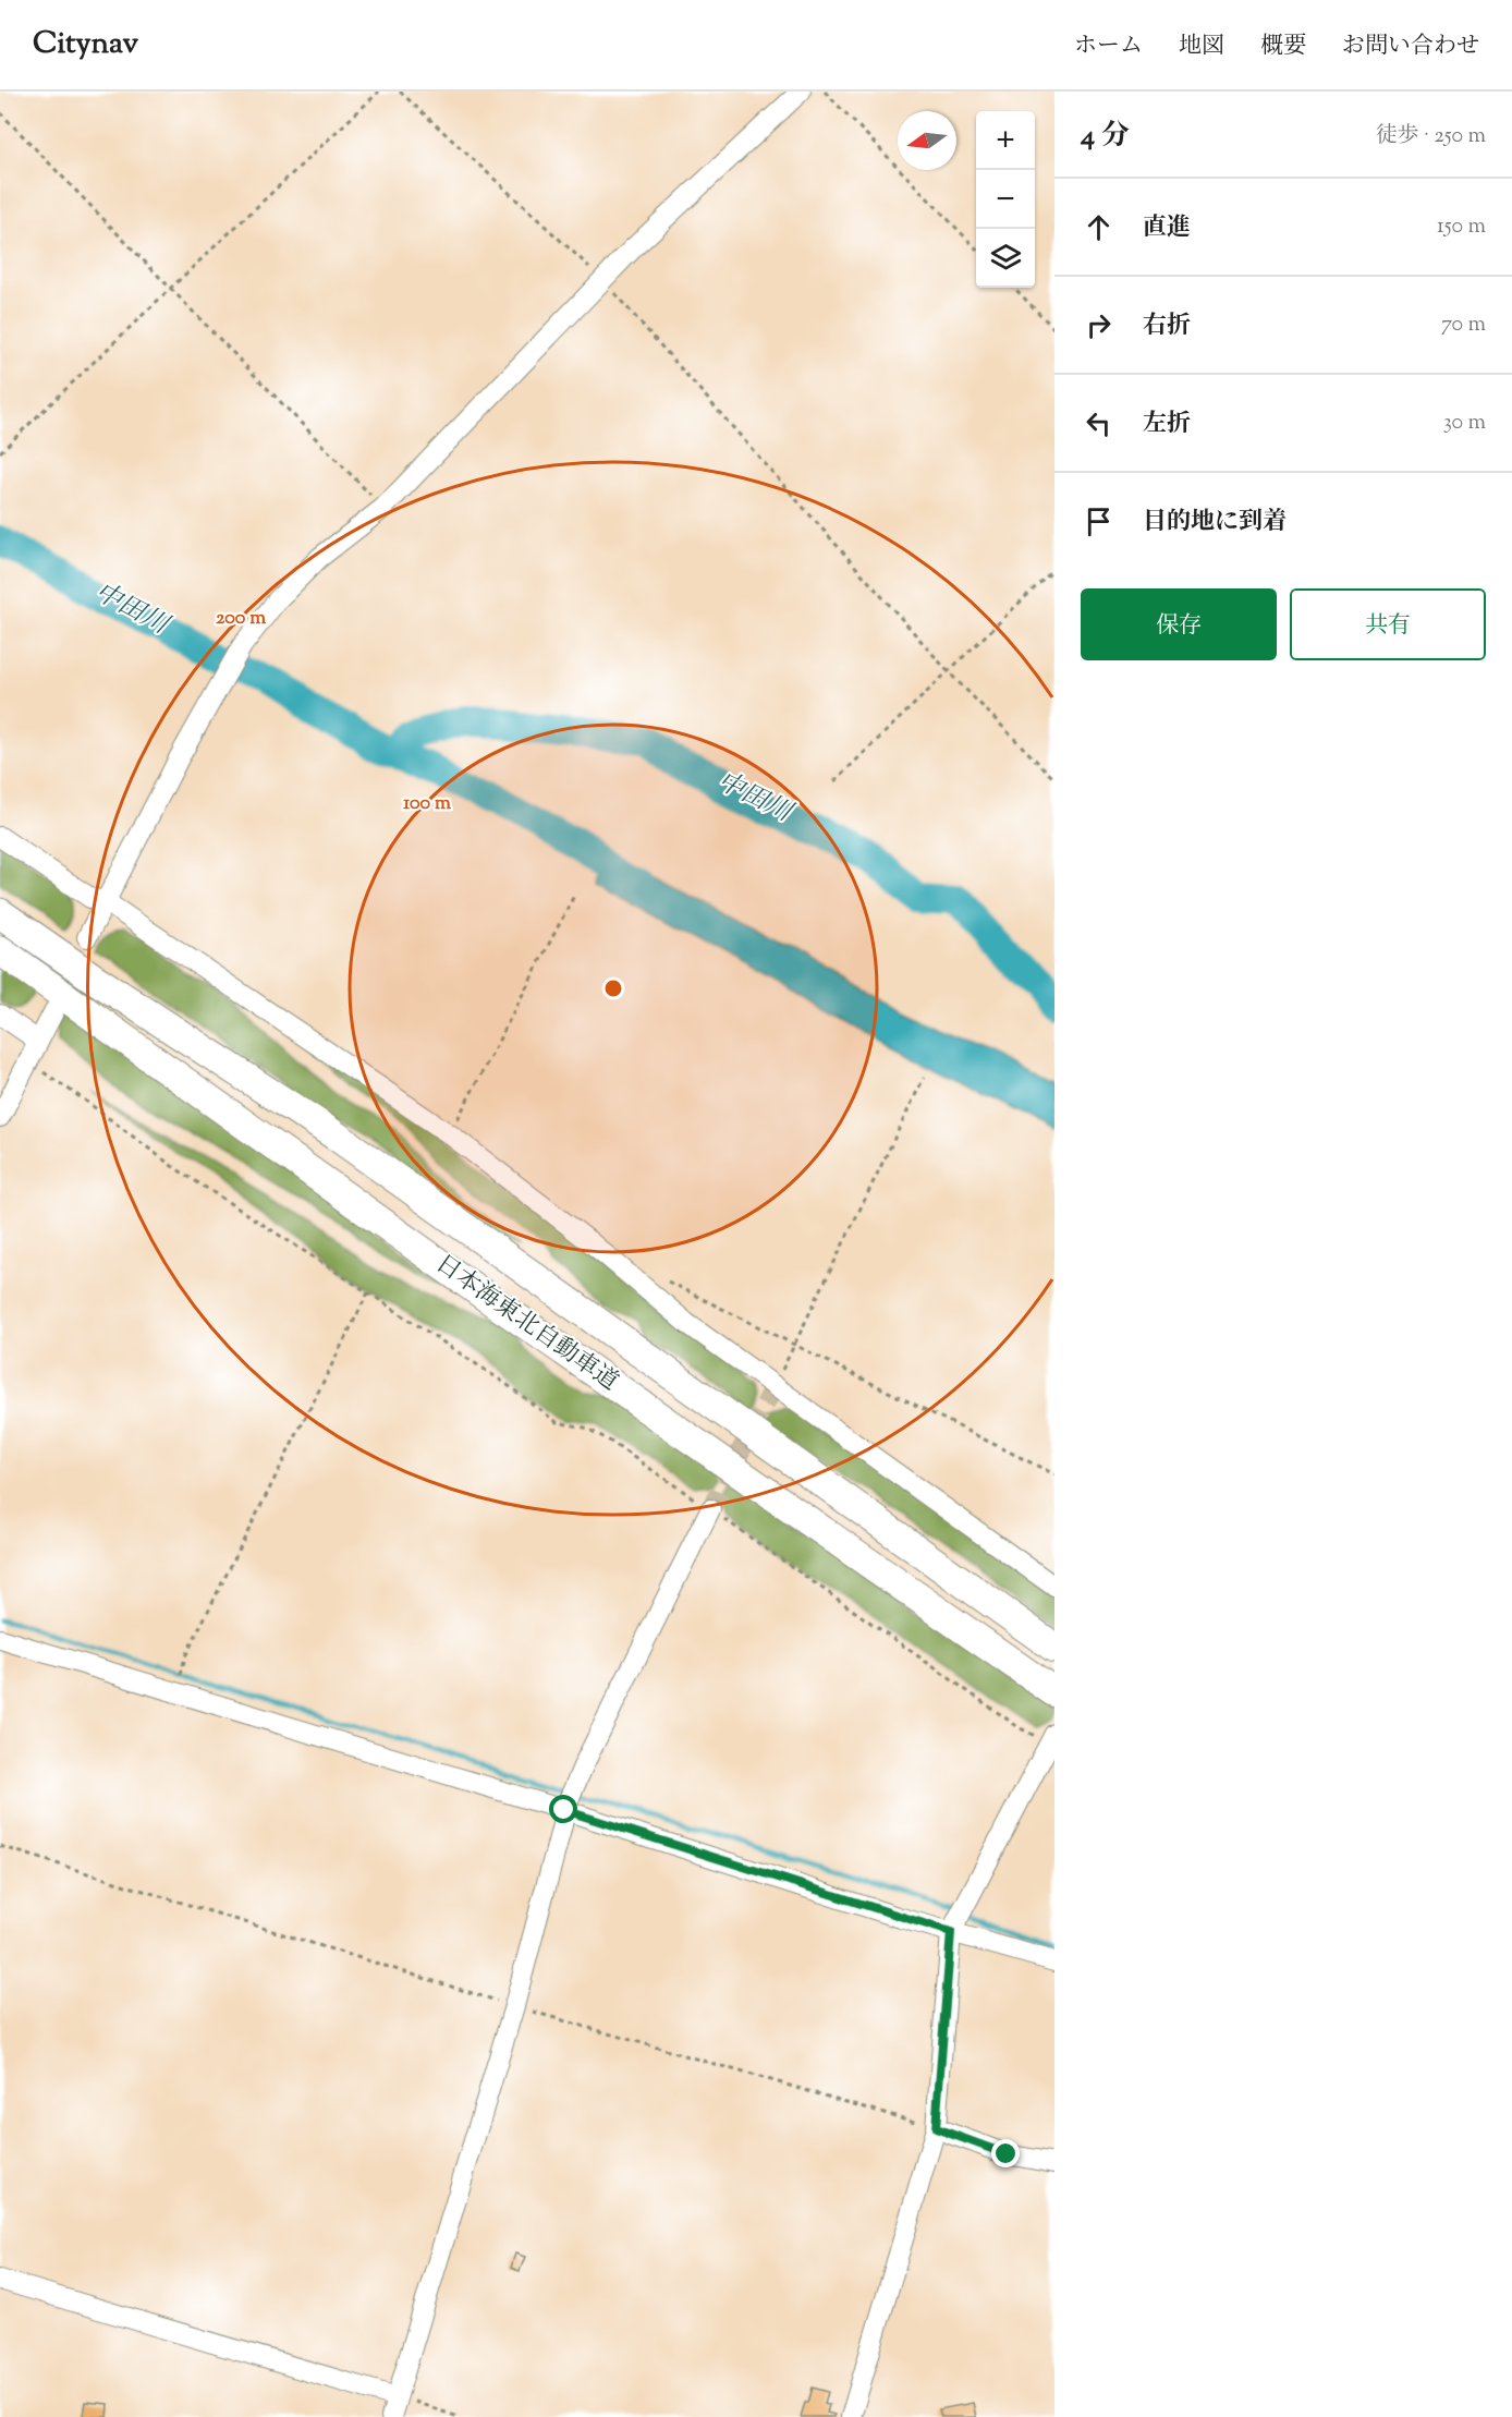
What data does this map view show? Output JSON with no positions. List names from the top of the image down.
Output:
{
  "streets": {
    "highway": ["日本海東北自動車道"]
  },
  "water": ["中田川"],
  "north": "left",
  "page": {
    "header": "Citynav",
    "nav": [
      "ホーム",
      "地図",
      "概要",
      "お問い合わせ"
    ],
    "heading": ["4 分", "徒歩 · 250 m"],
    "map_buttons": ["+", "−"],
    "list": [
      ["直進", "150 m"],
      ["右折", "70 m"],
      ["左折", "30 m"],
      "目的地に到着"
    ],
    "buttons": ["保存", "共有"]
  },
  "rings": ["200 m", "100 m"]
}
